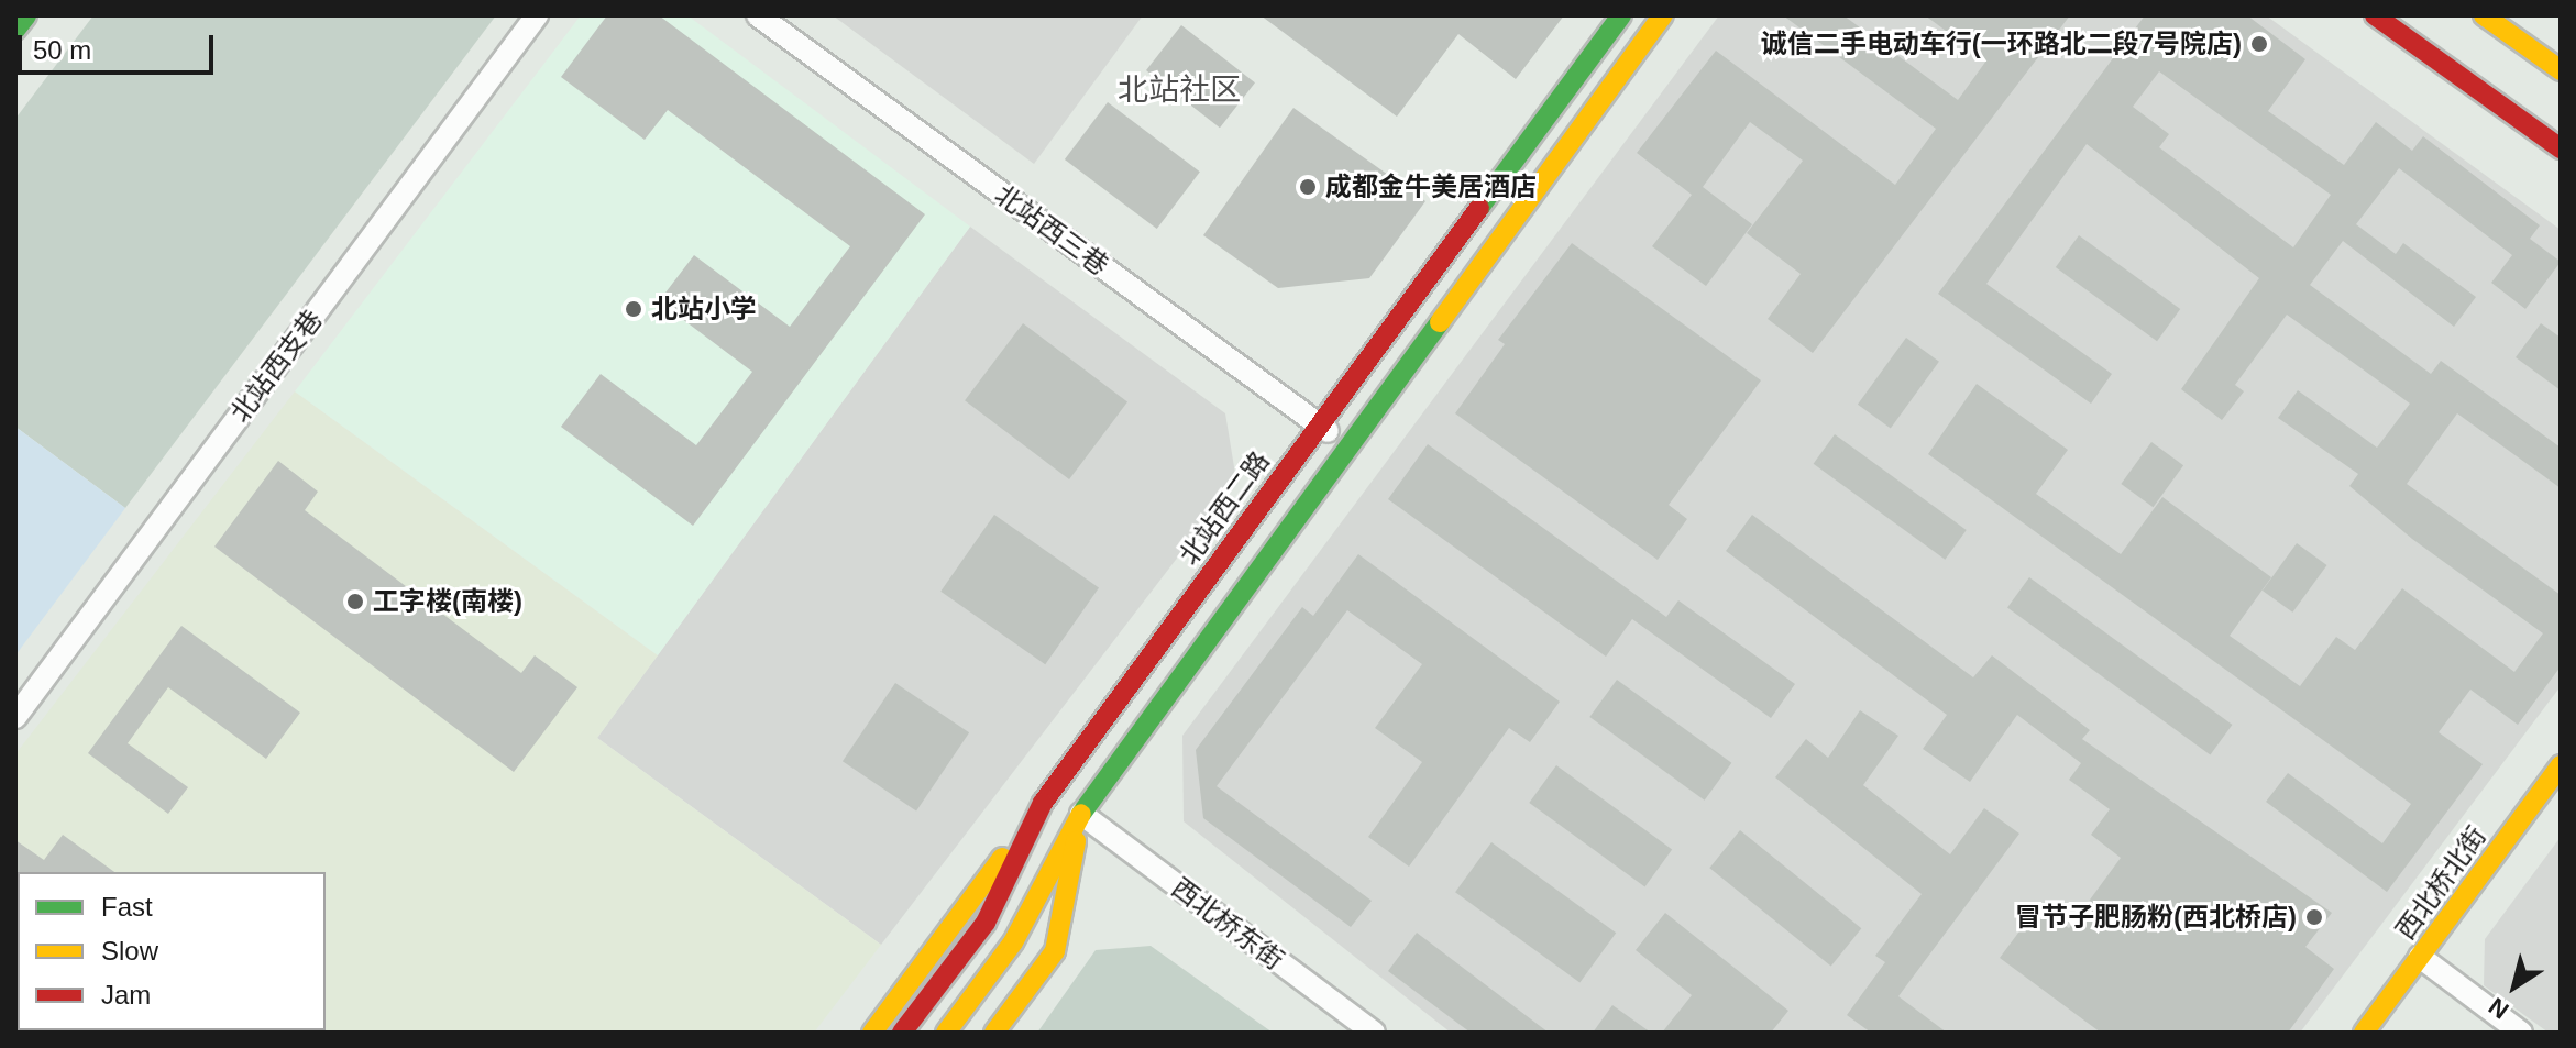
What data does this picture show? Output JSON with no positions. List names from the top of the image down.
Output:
{
  "streets": {
    "main road": ["北站西二路", "西北桥北街"],
    "street": ["北站西三巷", "北站西支巷", "西北桥东街"]
  },
  "crossings": [
    ["北站西三巷", "北站西二路"]
  ],
  "districts": ["北站社区"],
  "places": [
    "诚信二手电动车行(一环路北二段7号院店)",
    "成都金牛美居酒店",
    "北站小学",
    "工字楼(南楼)",
    "冒节子肥肠粉(西北桥店)"
  ],
  "legend": ["Fast", "Slow", "Jam"],
  "scale_bar": "50 m",
  "north": "bottom left"
}
